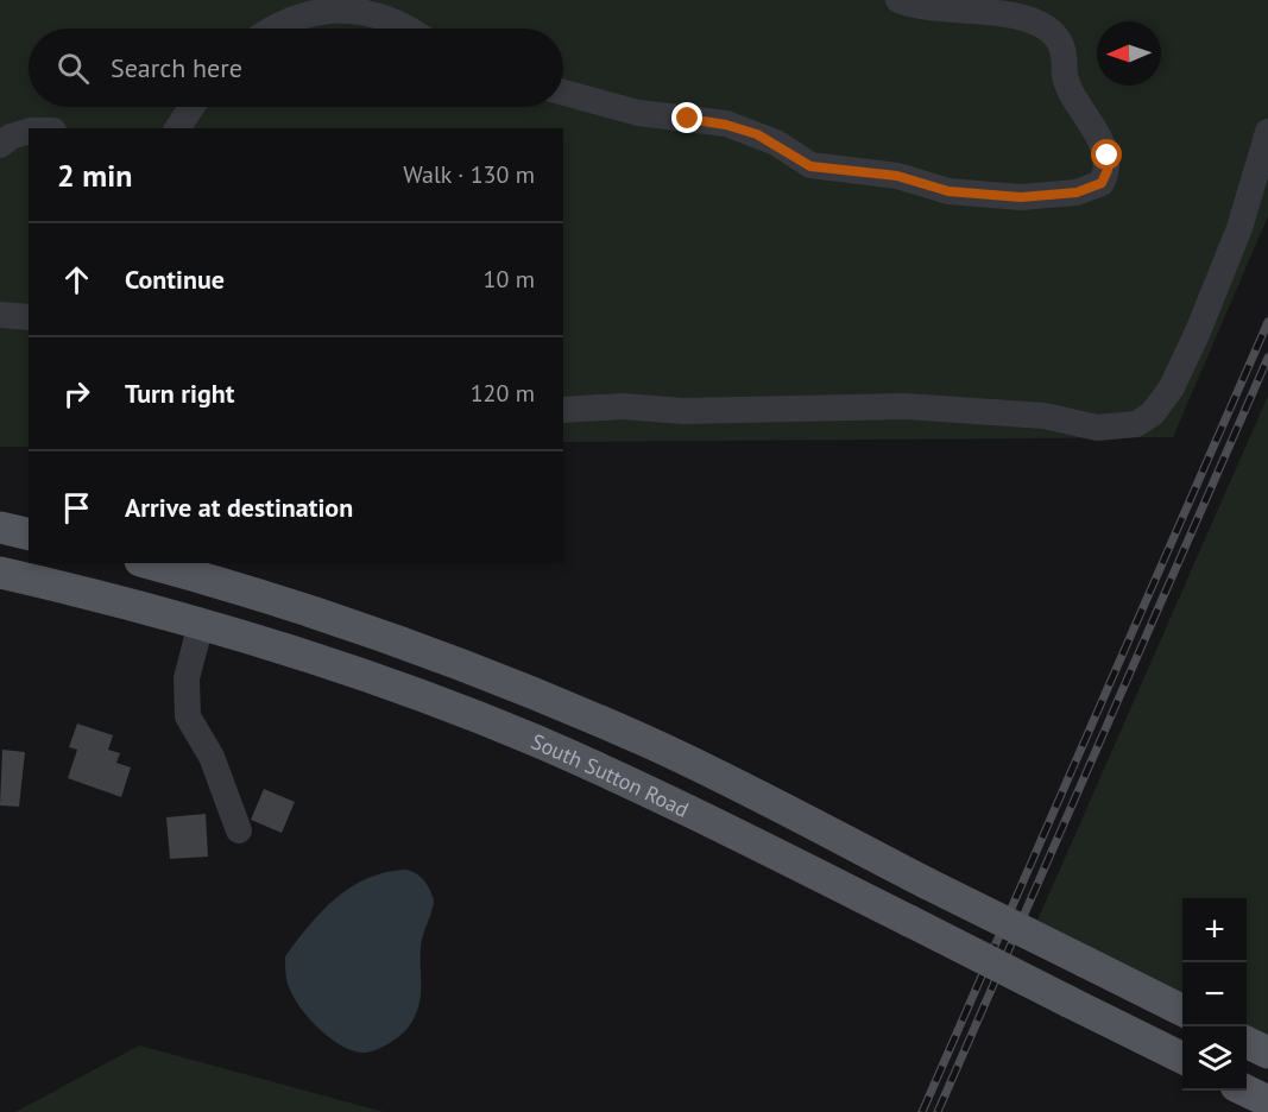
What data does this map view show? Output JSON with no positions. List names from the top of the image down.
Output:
{
  "streets": {
    "main road": ["South Sutton Road"]
  },
  "north": "left",
  "page": {
    "search": "Search here",
    "heading": ["2 min", "Walk · 130 m"],
    "list": [
      ["Continue", "10 m"],
      ["Turn right", "120 m"],
      "Arrive at destination"
    ],
    "map_buttons": ["+", "−"]
  }
}
